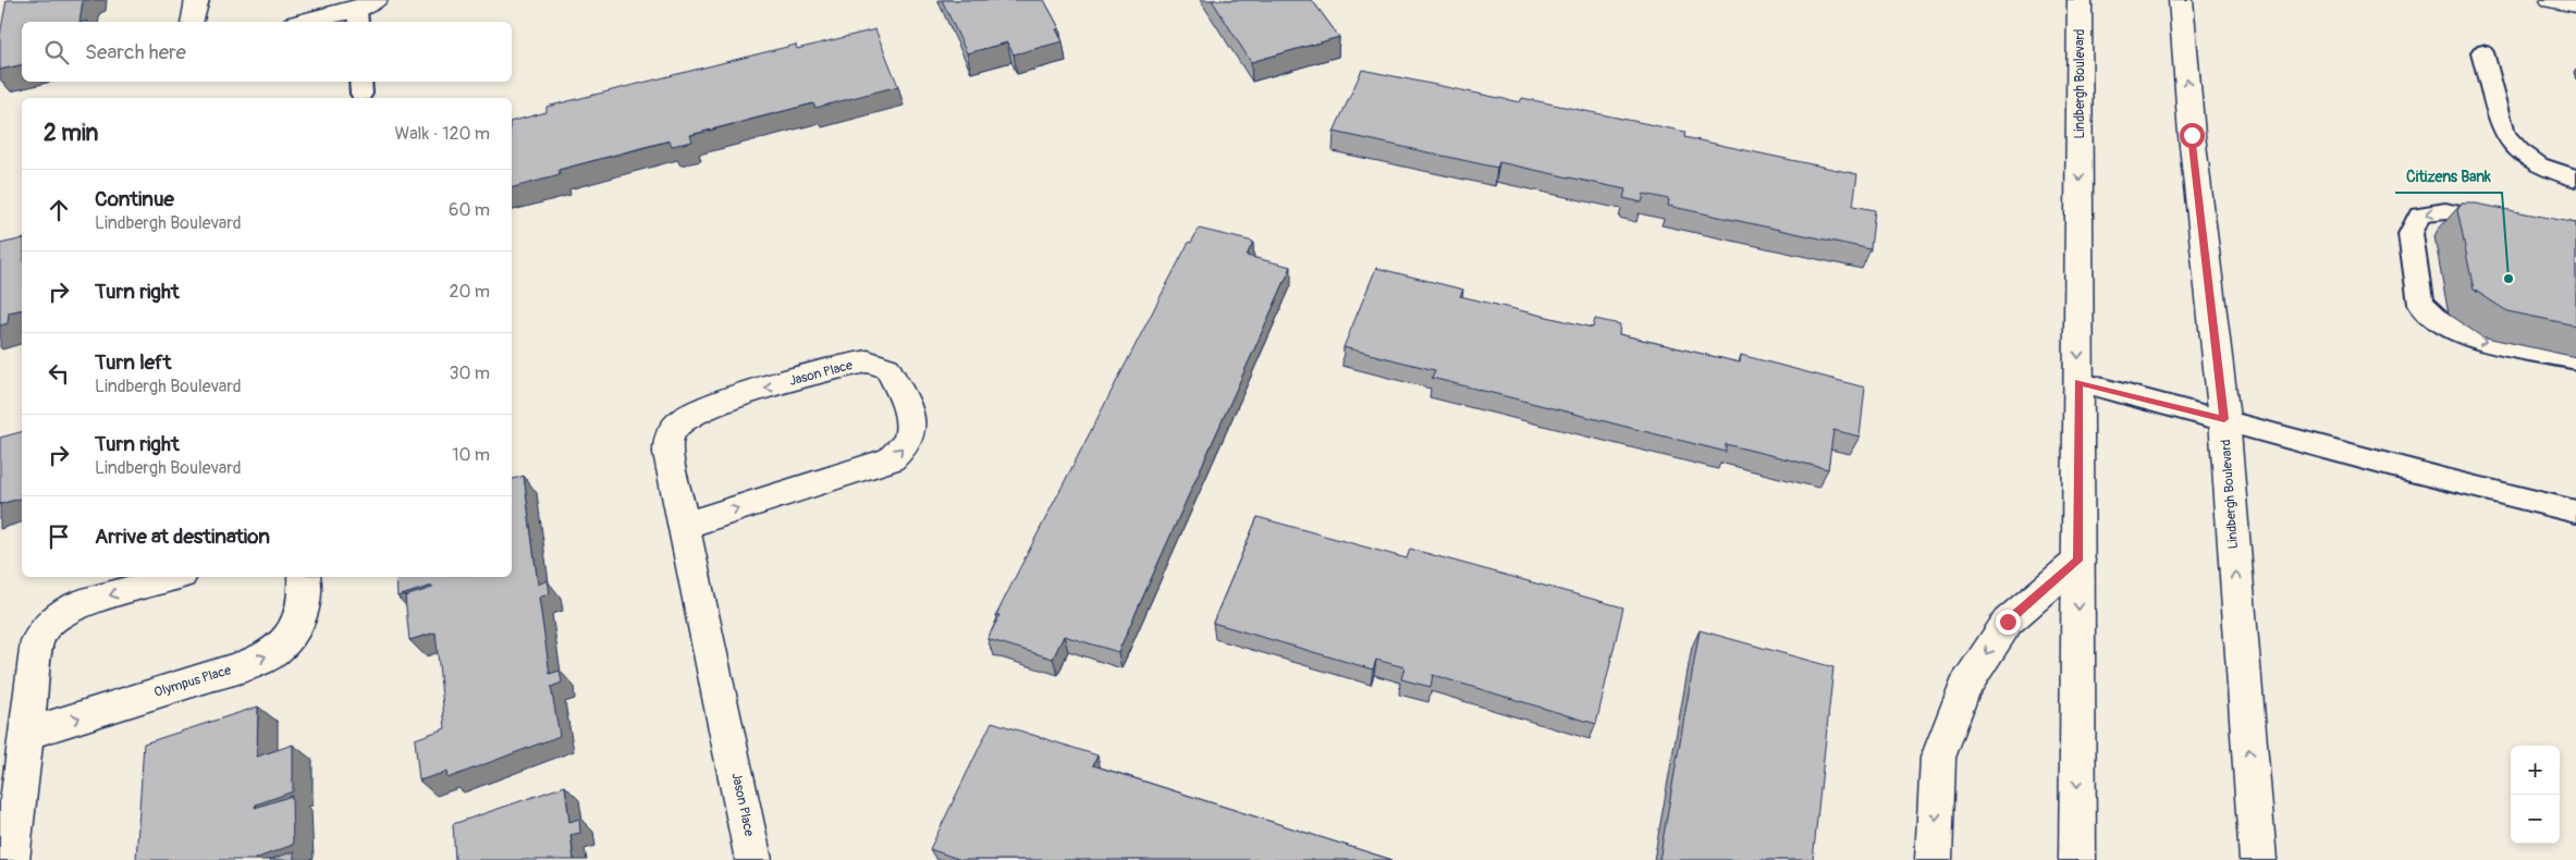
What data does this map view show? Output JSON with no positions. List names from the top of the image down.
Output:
{
  "streets": {
    "main road": ["Lindbergh Boulevard", "Jason Place", "Olympus Place"]
  },
  "one_way": ["Olympus Place"],
  "places": ["Citizens Bank"],
  "page": {
    "search": "Search here",
    "heading": ["2 min", "Walk · 120 m"],
    "list": [
      ["Continue", "Lindbergh Boulevard", "60 m"],
      ["Turn right", "20 m"],
      ["Turn left", "Lindbergh Boulevard", "30 m"],
      ["Turn right", "Lindbergh Boulevard", "10 m"],
      "Arrive at destination"
    ],
    "map_buttons": ["+", "−"]
  }
}
